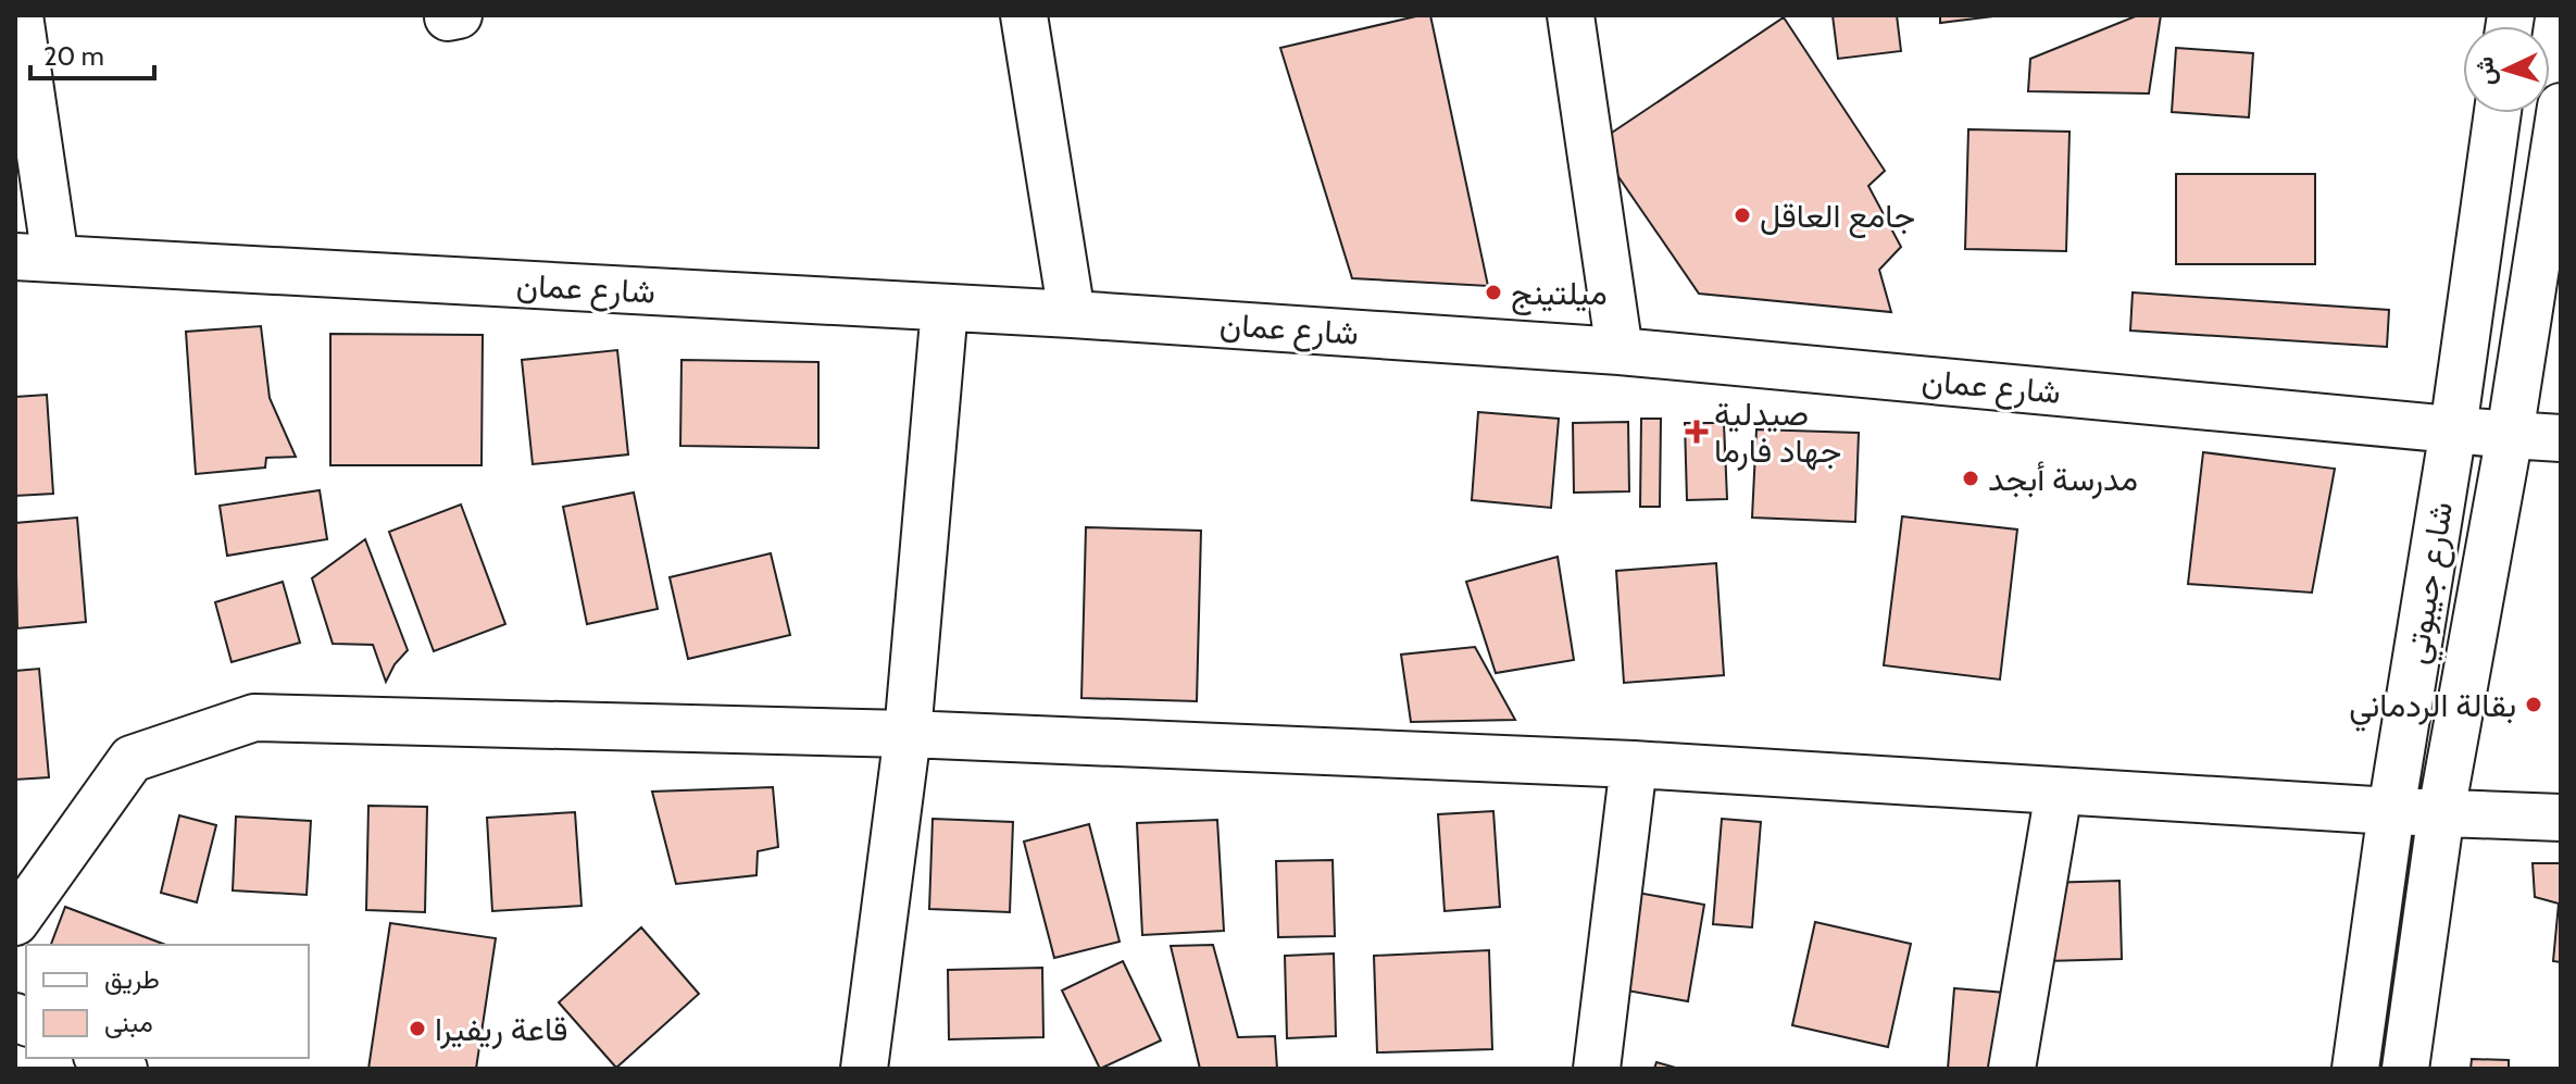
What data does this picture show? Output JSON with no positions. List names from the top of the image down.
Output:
{
  "streets": {
    "street": ["شارع عمان", "شارع جيبوتي"]
  },
  "crossings": [
    ["شارع عمان", "شارع جيبوتي"]
  ],
  "places": {
    "other": [
      "جامع العاقل",
      "ميلتينج",
      "مدرسة أبجد",
      "بقالة الردماني",
      "قاعة ريفيرا"
    ],
    "health": ["صيدلية جهاد فارما"]
  },
  "legend": ["طريق", "مبنى"],
  "scale_bar": "20 m",
  "north": "left"
}
